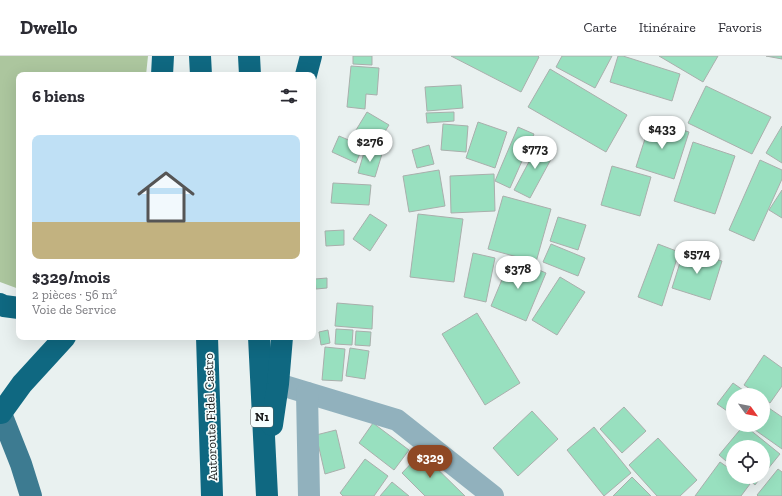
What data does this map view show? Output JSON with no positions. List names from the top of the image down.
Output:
{
  "streets": {
    "highway": ["Autoroute Fidel Castro", "N1"]
  },
  "north": "bottom right",
  "page": {
    "header": "Dwello",
    "nav": ["Carte", "Itinéraire", "Favoris"],
    "heading": "6 biens",
    "price": [
      "$433",
      "$276",
      "$773",
      "$574",
      "$378",
      "$329"
    ],
    "list": [
      {
        "name": "$329/mois",
        "note": "2 pièces · 56 m² · Voie de Service"
      }
    ]
  }
}
